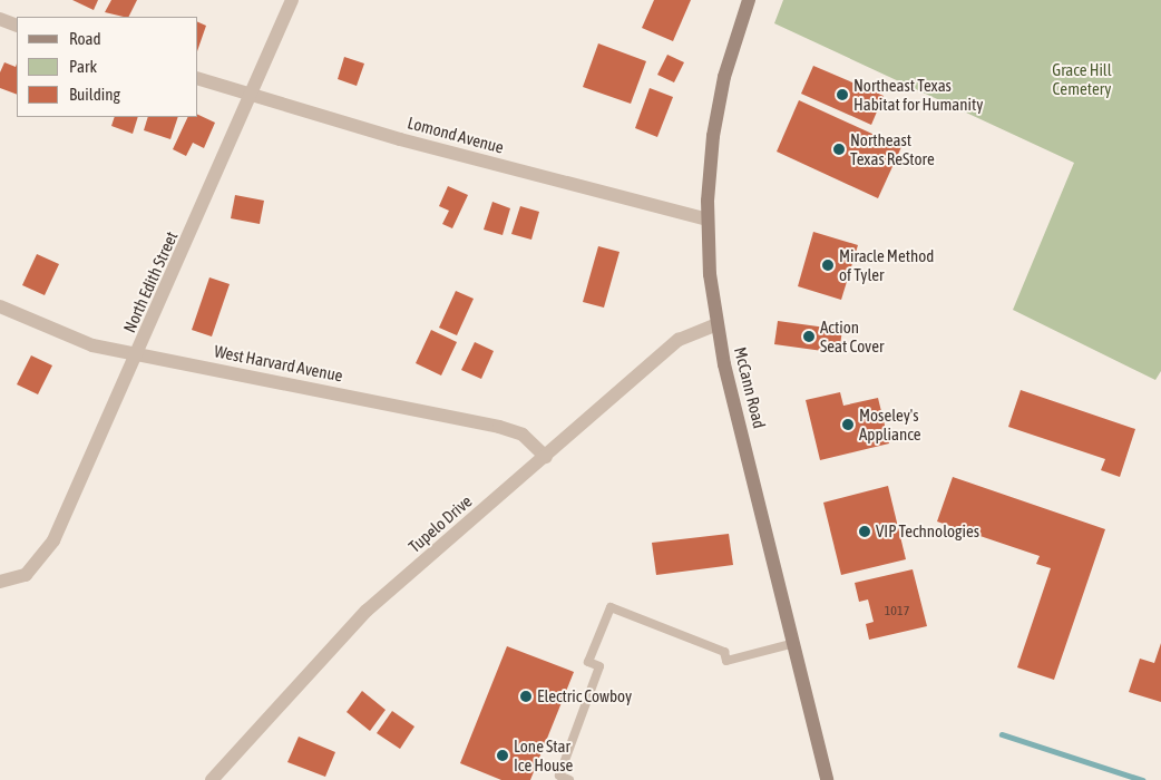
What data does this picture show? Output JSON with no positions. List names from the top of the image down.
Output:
{
  "streets": {
    "street": [
      "Lomond Avenue",
      "North Edith Street",
      "West Harvard Avenue",
      "McCann Road",
      "Tupelo Drive"
    ]
  },
  "crossings": [
    ["Lomond Avenue", "North Edith Street"],
    ["Lomond Avenue", "McCann Road"],
    ["North Edith Street", "West Harvard Avenue"],
    ["West Harvard Avenue", "Tupelo Drive"],
    ["McCann Road", "Tupelo Drive"]
  ],
  "parks": ["Grace Hill Cemetery"],
  "places": [
    "Northeast Texas Habitat for Humanity",
    "Northeast Texas ReStore",
    "Miracle Method of Tyler",
    "Action Seat Cover",
    "Moseley's Appliance",
    "VIP Technologies",
    "Electric Cowboy",
    "Lone Star Ice House"
  ],
  "house_numbers": ["1017"],
  "legend": ["Road", "Park", "Building"]
}
